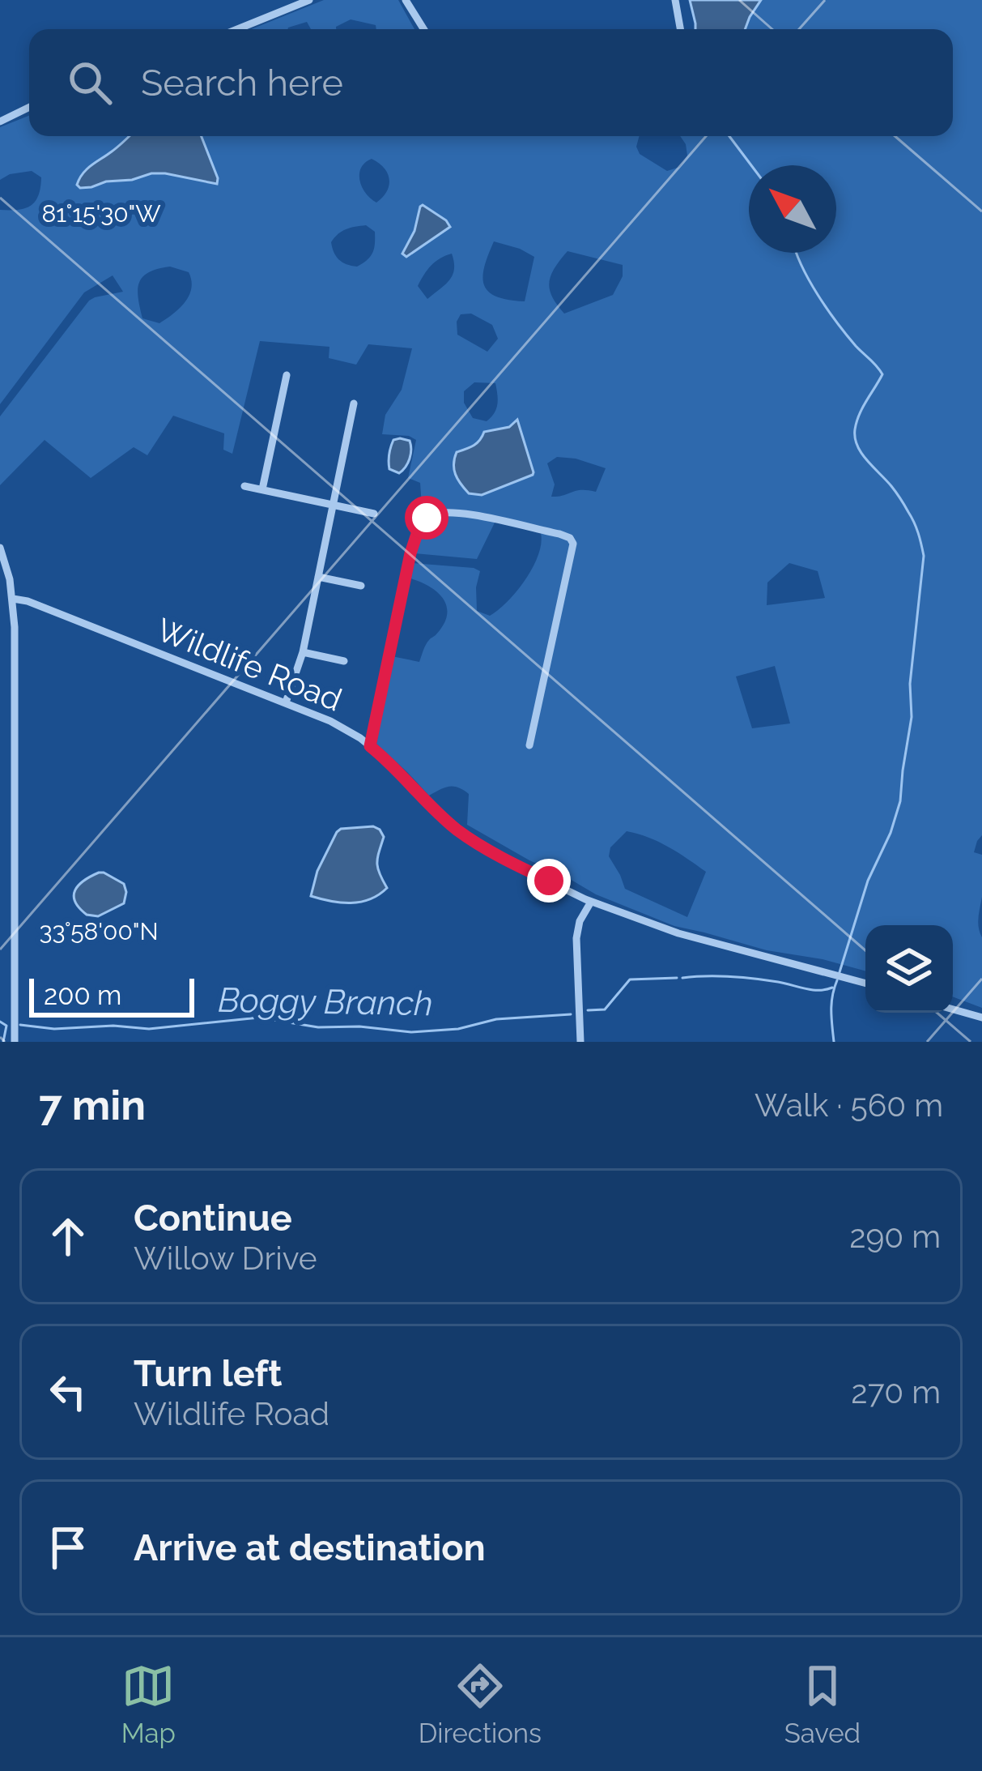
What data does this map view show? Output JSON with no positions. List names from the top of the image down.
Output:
{
  "streets": {
    "street": ["Wildlife Road"]
  },
  "water": ["Boggy Branch"],
  "scale_bar": "200 m",
  "north": "top left",
  "page": {
    "search": "Search here",
    "scale": "200 m",
    "heading": ["7 min", "Walk · 560 m"],
    "list": [
      ["Continue", "Willow Drive", "290 m"],
      ["Turn left", "Wildlife Road", "270 m"],
      "Arrive at destination"
    ],
    "nav": ["Map", "Directions", "Saved"]
  },
  "coordinates": ["81°15'30\"W", "33°58'00\"N"]
}
